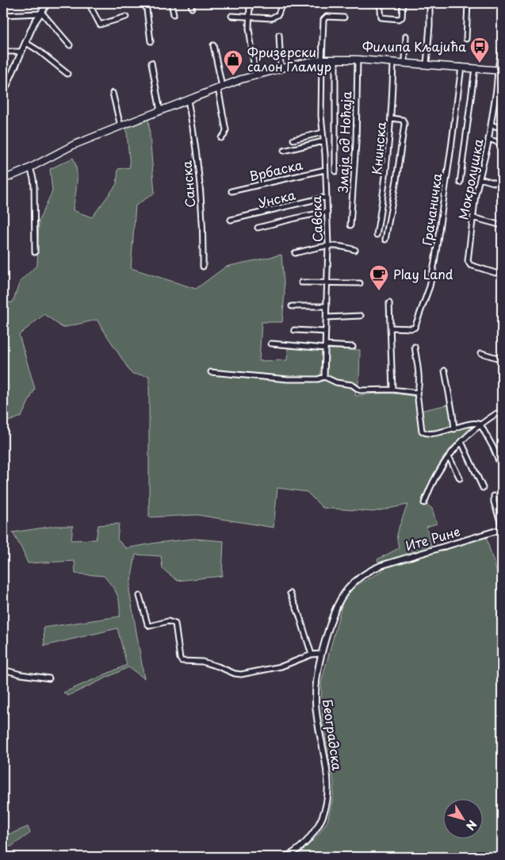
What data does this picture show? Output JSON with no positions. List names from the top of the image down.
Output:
{
  "streets": {
    "street": [
      "Змаја од Ноћаја",
      "Книнска",
      "Врбаска",
      "Мокролушка",
      "Санска",
      "Унска",
      "Грачаничка",
      "Савска",
      "Ите Рине",
      "Београдска"
    ]
  },
  "crossings": [
    ["Врбаска", "Савска"],
    ["Унска", "Савска"],
    ["Ите Рине", "Београдска"]
  ],
  "places": {
    "bus stop": ["Филипа Кљајића"],
    "shop": ["Фризерски салон Гламур"],
    "cafe": ["Play Land"]
  },
  "north": "bottom right"
}
